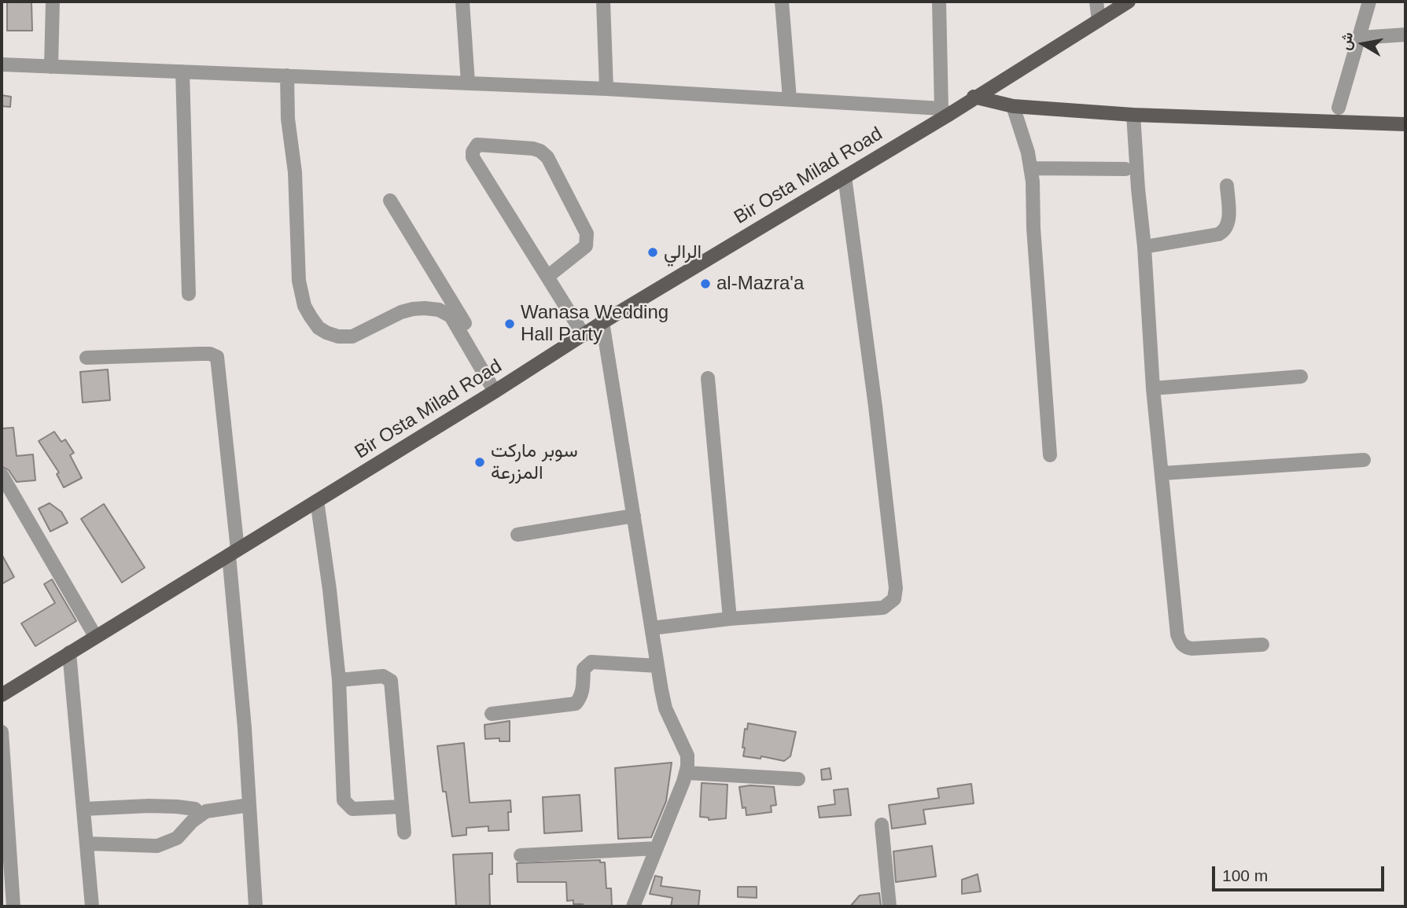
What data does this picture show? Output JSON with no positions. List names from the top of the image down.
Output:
{
  "streets": {
    "main road": ["Bir Osta Milad Road"]
  },
  "places": [
    "الرالي",
    "al-Mazra'a",
    "Wanasa Wedding Hall Party",
    "سوبر ماركت المزرعة"
  ],
  "scale_bar": "100 m",
  "north": "left"
}
